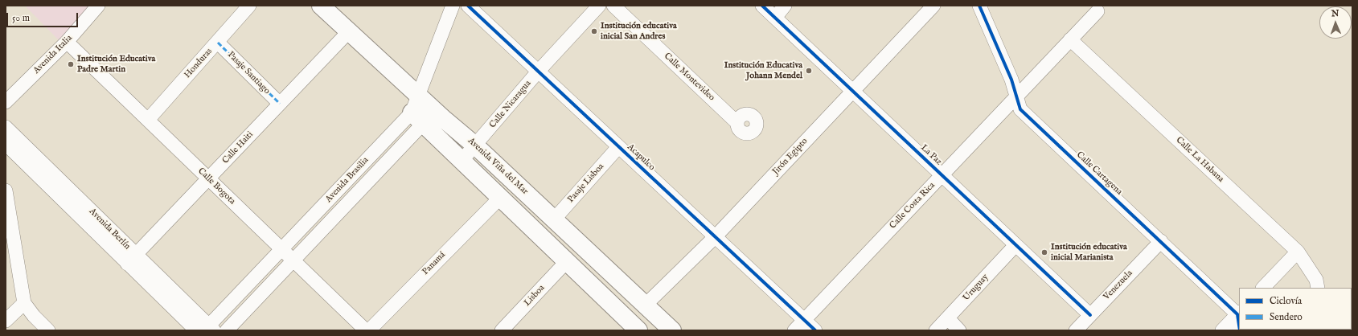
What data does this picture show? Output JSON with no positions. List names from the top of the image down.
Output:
{
  "streets": {
    "main road": ["Avenida Viña del Mar"],
    "street": [
      "Avenida Italia",
      "Honduras",
      "Pasaje Santiago",
      "Calle Montevideo",
      "Calle Nicaragua",
      "Calle Haiti",
      "La Paz",
      "Jirón Egipto",
      "Acapulco",
      "Calle La Habana",
      "Calle Cartagena",
      "Avenida Brasilia",
      "Pasaje Lisboa",
      "Calle Bogota",
      "Calle Costa Rica",
      "Avenida Berlín",
      "Panamá",
      "Venezuela",
      "Uruguay",
      "Lisboa"
    ]
  },
  "crossings": [
    ["Avenida Italia", "Calle Bogota"],
    ["Honduras", "Pasaje Santiago"],
    ["Honduras", "Calle Bogota"],
    ["Pasaje Santiago", "Calle Haiti"],
    ["Calle Nicaragua", "Acapulco"],
    ["Calle Nicaragua", "Avenida Viña del Mar"],
    ["Calle Haiti", "Avenida Viña del Mar"],
    ["Calle Haiti", "Calle Bogota"],
    ["Calle Haiti", "Avenida Berlín"],
    ["La Paz", "Jirón Egipto"],
    ["La Paz", "Calle Costa Rica"],
    ["La Paz", "Venezuela"],
    ["La Paz", "Uruguay"],
    ["Jirón Egipto", "Acapulco"],
    ["Jirón Egipto", "Avenida Viña del Mar"],
    ["Acapulco", "Pasaje Lisboa"],
    ["Acapulco", "Calle Costa Rica"],
    ["Calle La Habana", "Calle Costa Rica"],
    ["Avenida Viña del Mar", "Avenida Brasilia"],
    ["Avenida Viña del Mar", "Pasaje Lisboa"],
    ["Calle Cartagena", "Calle Costa Rica"],
    ["Calle Cartagena", "Venezuela"],
    ["Avenida Brasilia", "Calle Bogota"],
    ["Avenida Brasilia", "Avenida Berlín"]
  ],
  "places": [
    "Institución educativa inicial San Andres",
    "Institución Educativa Padre Martin",
    "Institución Educativa Johann Mendel",
    "Institución educativa inicial Marianista"
  ],
  "legend": ["Ciclovía", "Sendero"],
  "scale_bar": "50 m",
  "north": "top"
}
